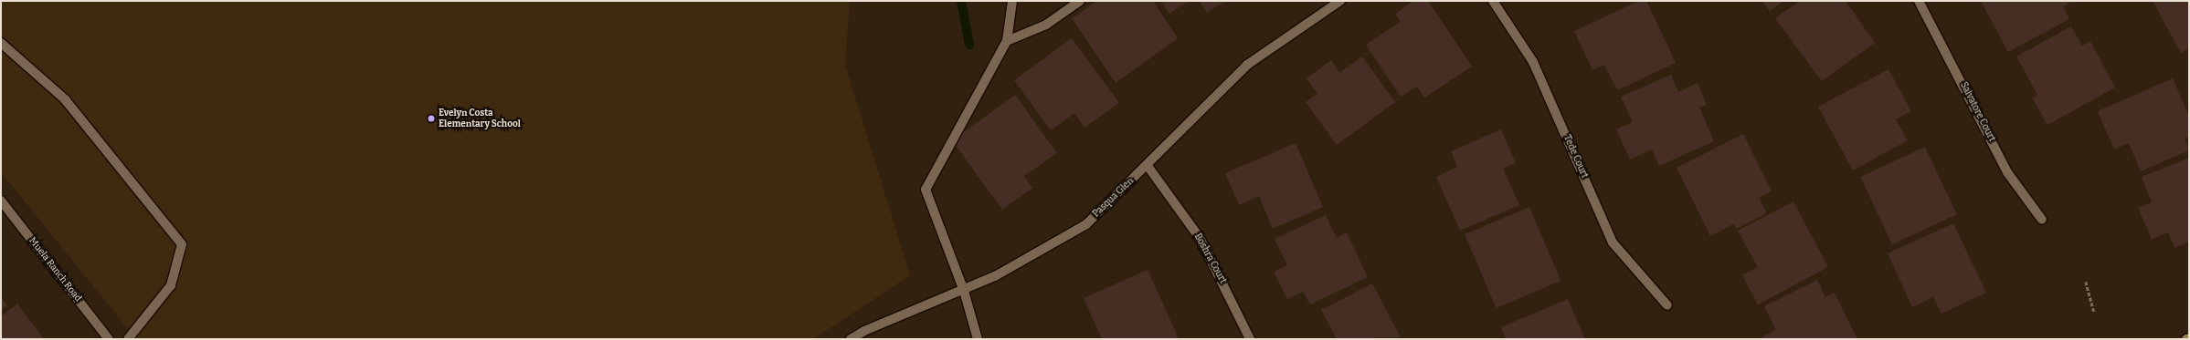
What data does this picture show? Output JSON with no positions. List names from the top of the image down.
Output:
{
  "streets": {
    "street": [
      "Salvatore Court",
      "Tede Court",
      "Pasqua Glen",
      "Boshra Court",
      "Muela Ranch Road"
    ]
  },
  "crossings": [
    ["Pasqua Glen", "Boshra Court"]
  ],
  "places": ["Evelyn Costa Elementary School"]
}
